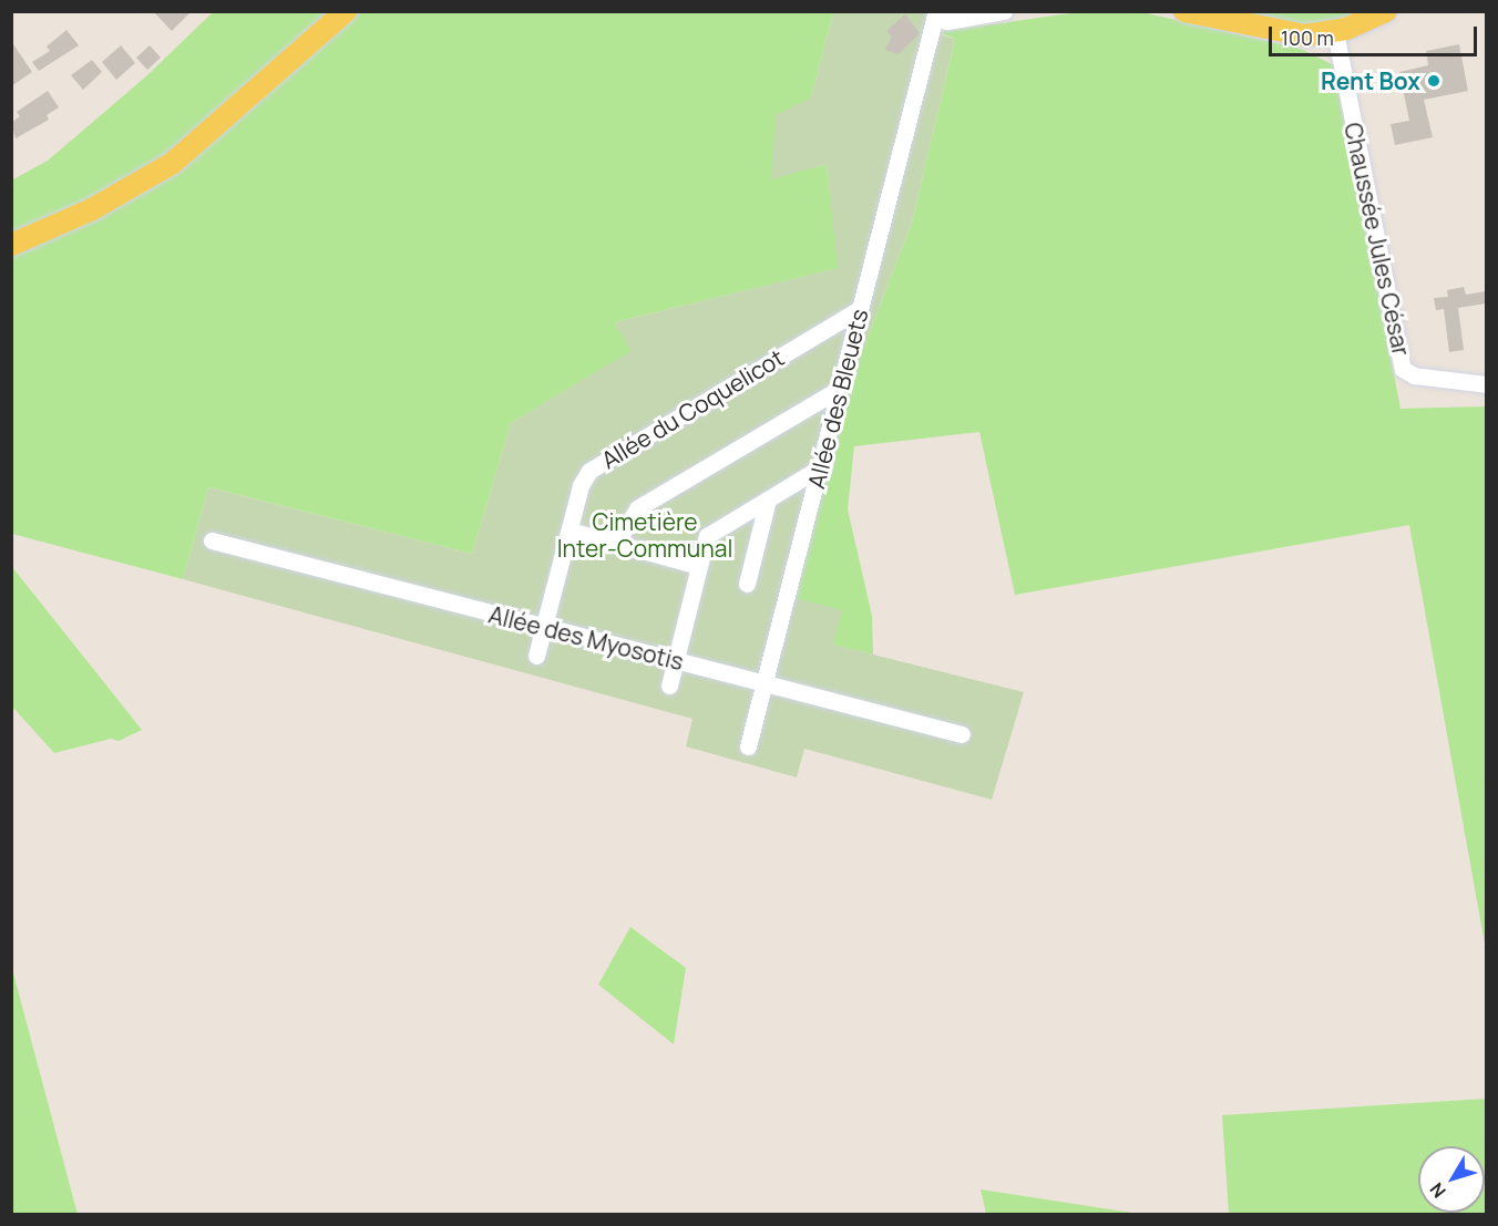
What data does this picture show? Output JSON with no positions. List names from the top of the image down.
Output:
{
  "streets": {
    "lane": [
      "Chaussée Jules César",
      "Allée des Bleuets",
      "Allée du Coquelicot",
      "Allée des Myosotis"
    ]
  },
  "crossings": [
    ["Allée des Bleuets", "Allée du Coquelicot"],
    ["Allée des Bleuets", "Allée des Myosotis"],
    ["Allée du Coquelicot", "Allée des Myosotis"]
  ],
  "parks": ["Cimetière Inter-Communal"],
  "places": ["Rent Box"],
  "scale_bar": "100 m",
  "north": "bottom left"
}
